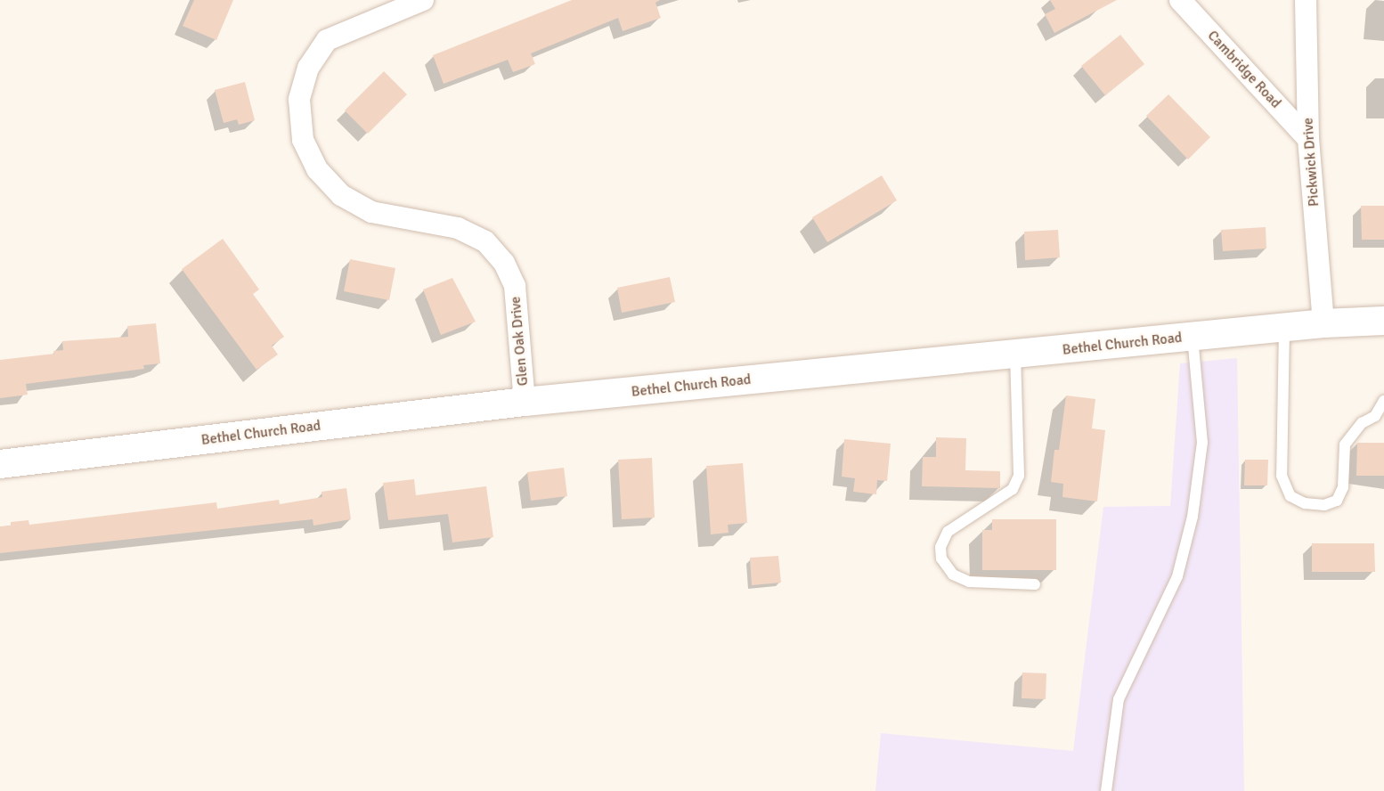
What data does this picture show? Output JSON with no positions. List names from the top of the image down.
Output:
{
  "streets": {
    "street": [
      "Cambridge Road",
      "Pickwick Drive",
      "Glen Oak Drive",
      "Bethel Church Road"
    ]
  },
  "crossings": [
    ["Cambridge Road", "Pickwick Drive"],
    ["Pickwick Drive", "Bethel Church Road"],
    ["Glen Oak Drive", "Bethel Church Road"]
  ]
}
